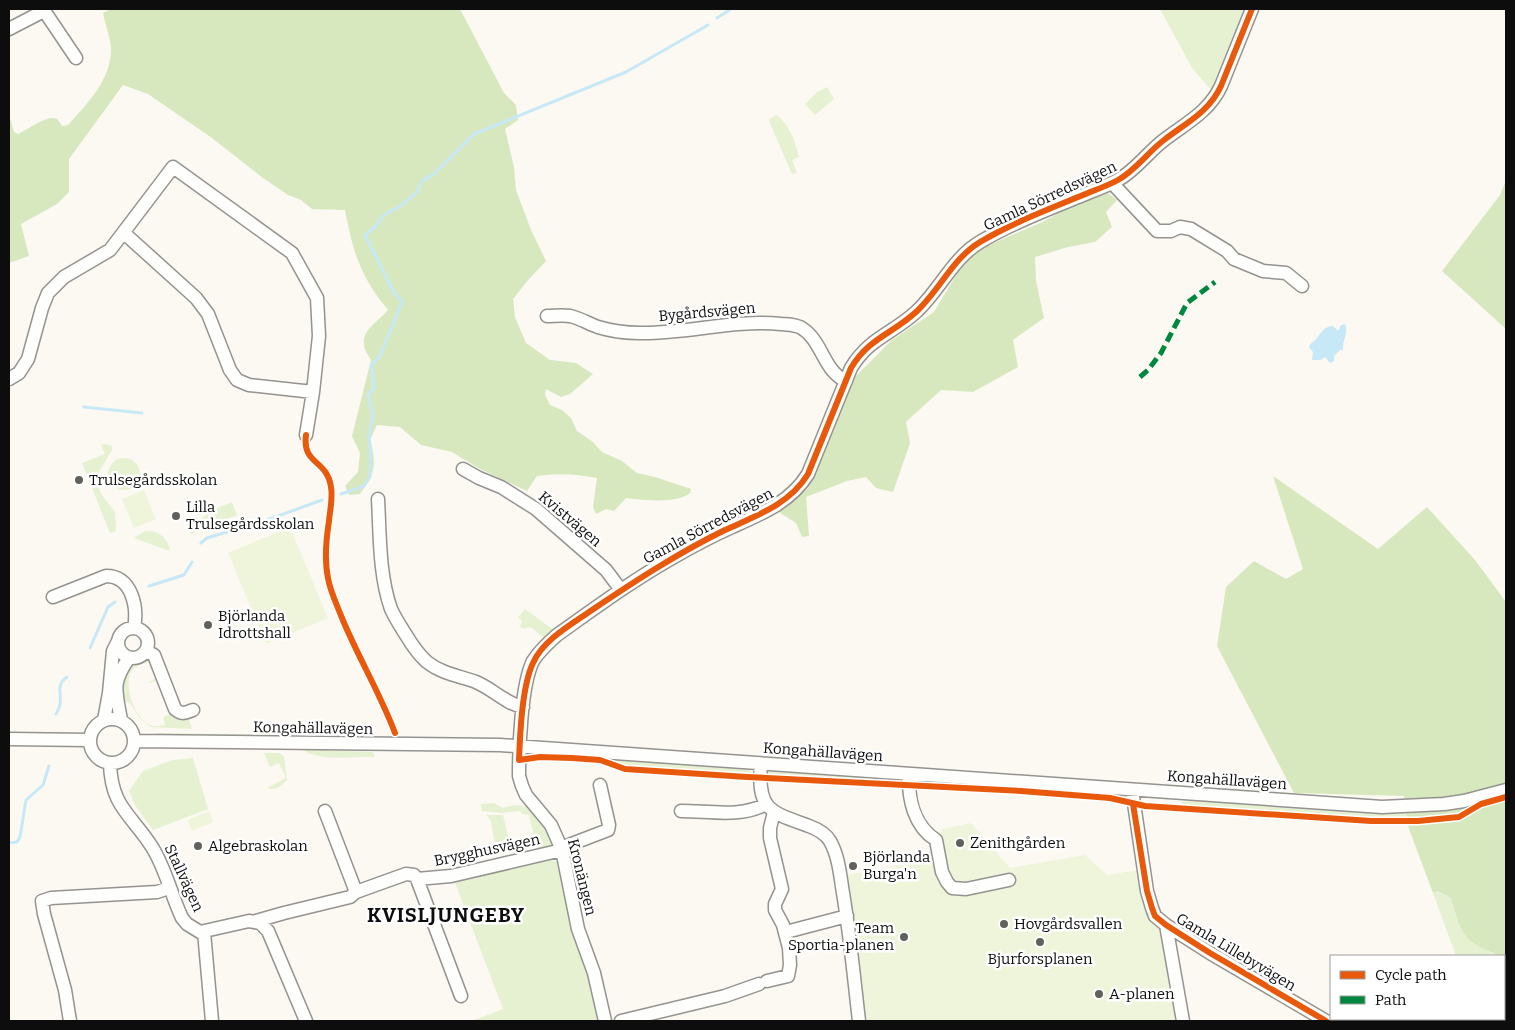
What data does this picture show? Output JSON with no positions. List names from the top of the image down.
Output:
{
  "streets": {
    "street": [
      "Gamla Sörredsvägen",
      "Bygårdsvägen",
      "Kvistvägen",
      "Kongahällavägen",
      "Brygghusvägen",
      "Kronängen",
      "Stallvägen",
      "Gamla Lillebyvägen"
    ]
  },
  "crossings": [
    ["Gamla Sörredsvägen", "Bygårdsvägen"],
    ["Gamla Sörredsvägen", "Kvistvägen"],
    ["Gamla Sörredsvägen", "Kongahällavägen"],
    ["Gamla Sörredsvägen", "Kronängen"],
    ["Kongahällavägen", "Kronängen"],
    ["Kongahällavägen", "Stallvägen"],
    ["Kongahällavägen", "Gamla Lillebyvägen"],
    ["Brygghusvägen", "Kronängen"],
    ["Brygghusvägen", "Stallvägen"]
  ],
  "districts": ["KVISLJUNGEBY"],
  "places": [
    "Trulsegårdsskolan",
    "Lilla Trulsegårdsskolan",
    "Björlanda Idrottshall",
    "Zenithgården",
    "Algebraskolan",
    "Björlanda Burga'n",
    "Hovgårdsvallen",
    "Team Sportia-planen",
    "Bjurforsplanen",
    "A-planen"
  ],
  "legend": ["Cycle path", "Path"]
}
